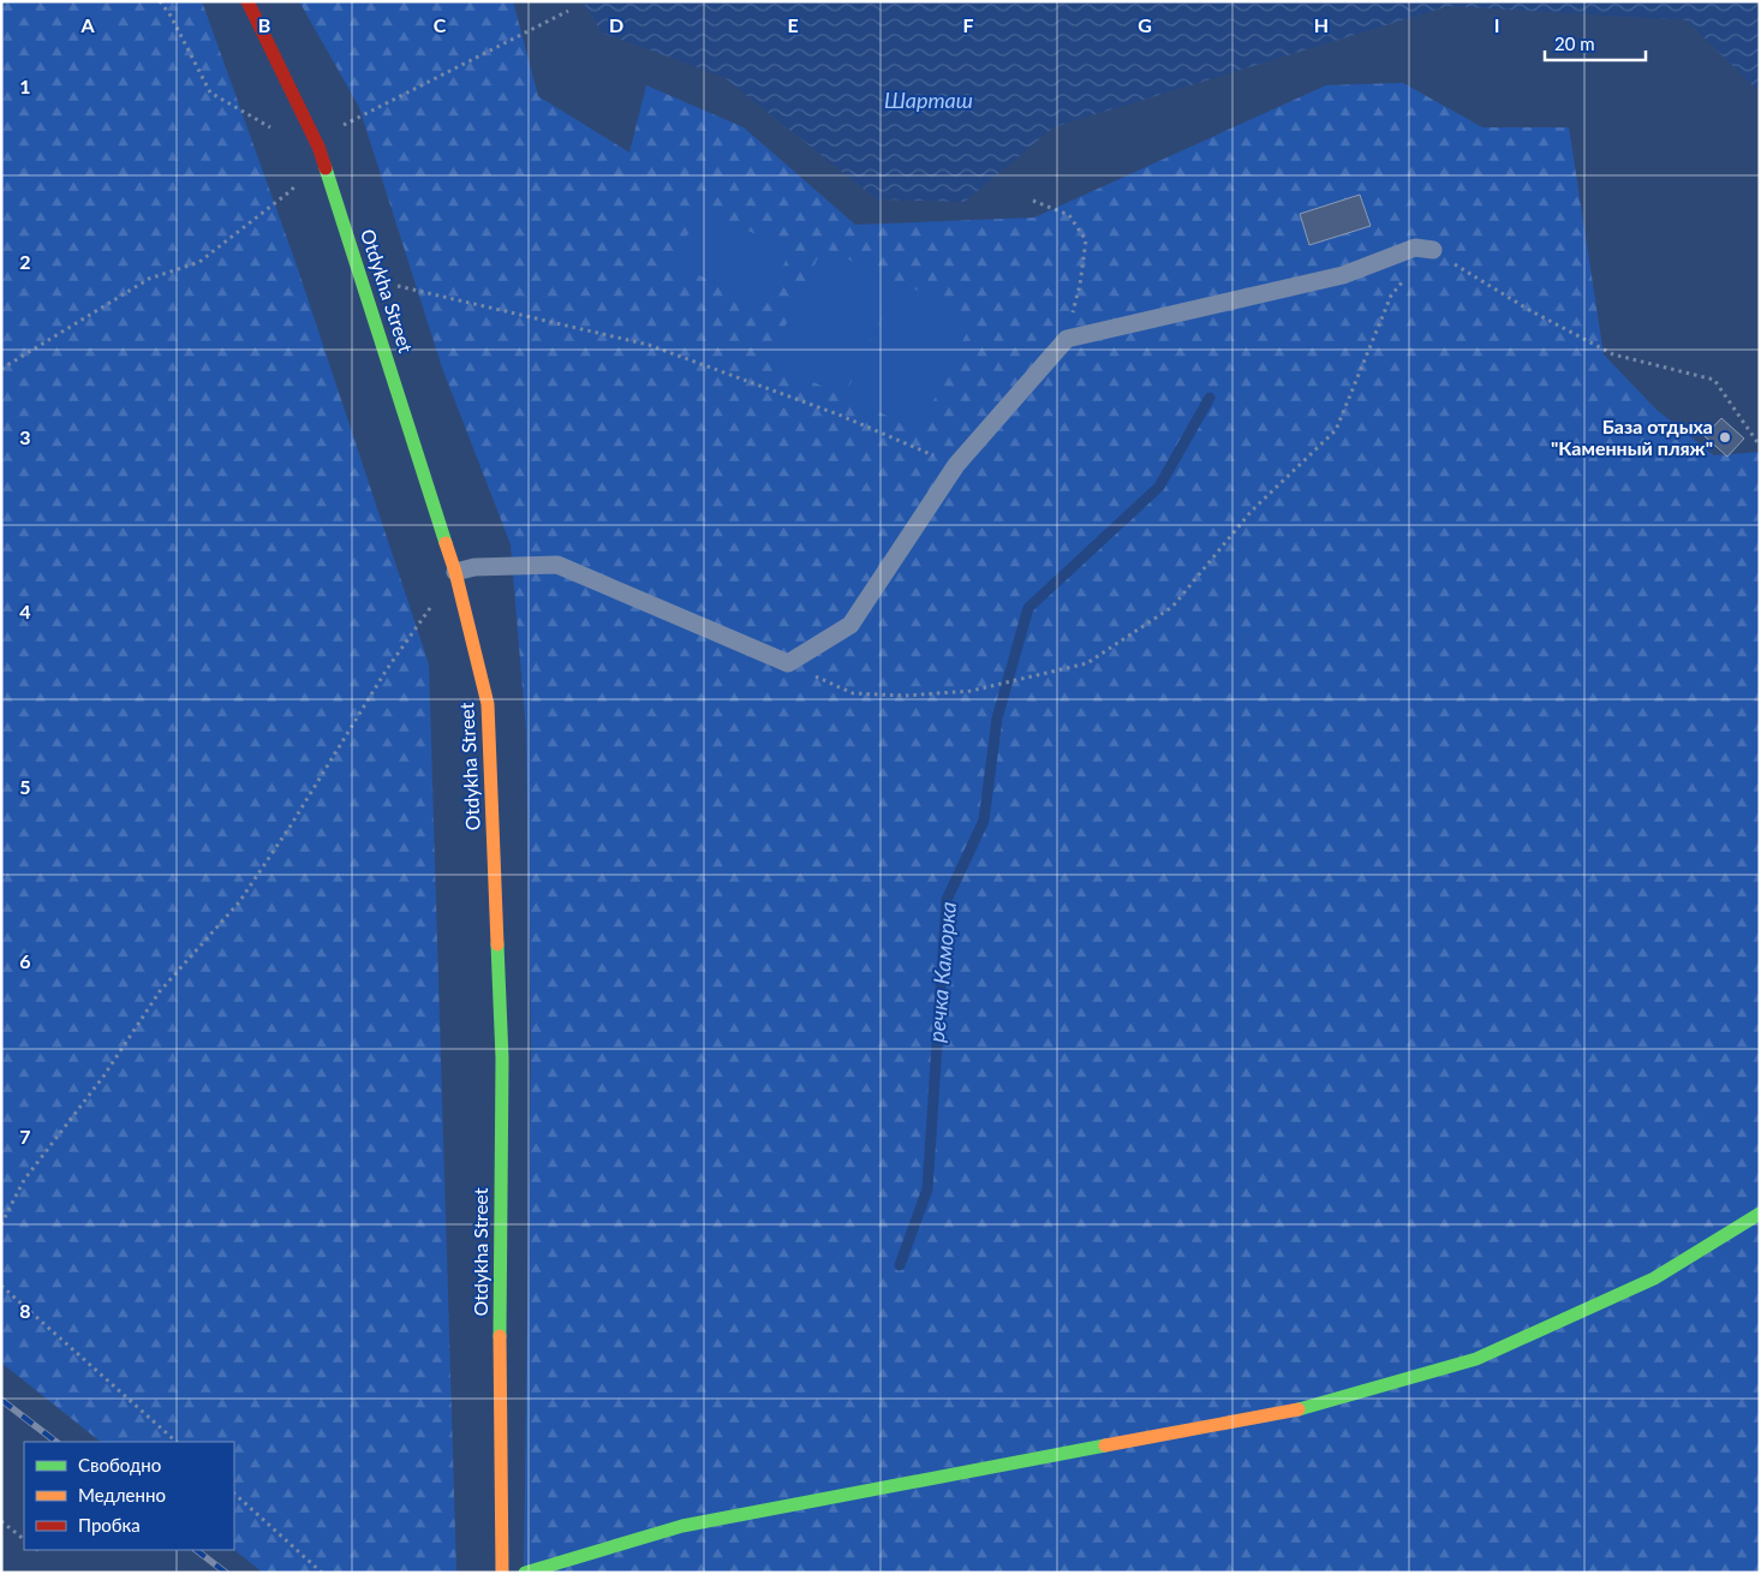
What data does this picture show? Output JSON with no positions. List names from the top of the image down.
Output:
{
  "streets": {
    "street": ["Otdykha Street"]
  },
  "water": ["Шарташ", "речка Каморка"],
  "places": ["База отдыха \"Каменный пляж\""],
  "legend": ["Свободно", "Медленно", "Пробка"],
  "scale_bar": "20 m",
  "grid": {
    "columns": [
      "A",
      "B",
      "C",
      "D",
      "E",
      "F",
      "G",
      "H",
      "I"
    ],
    "rows": [
      "1",
      "2",
      "3",
      "4",
      "5",
      "6",
      "7",
      "8"
    ]
  }
}
